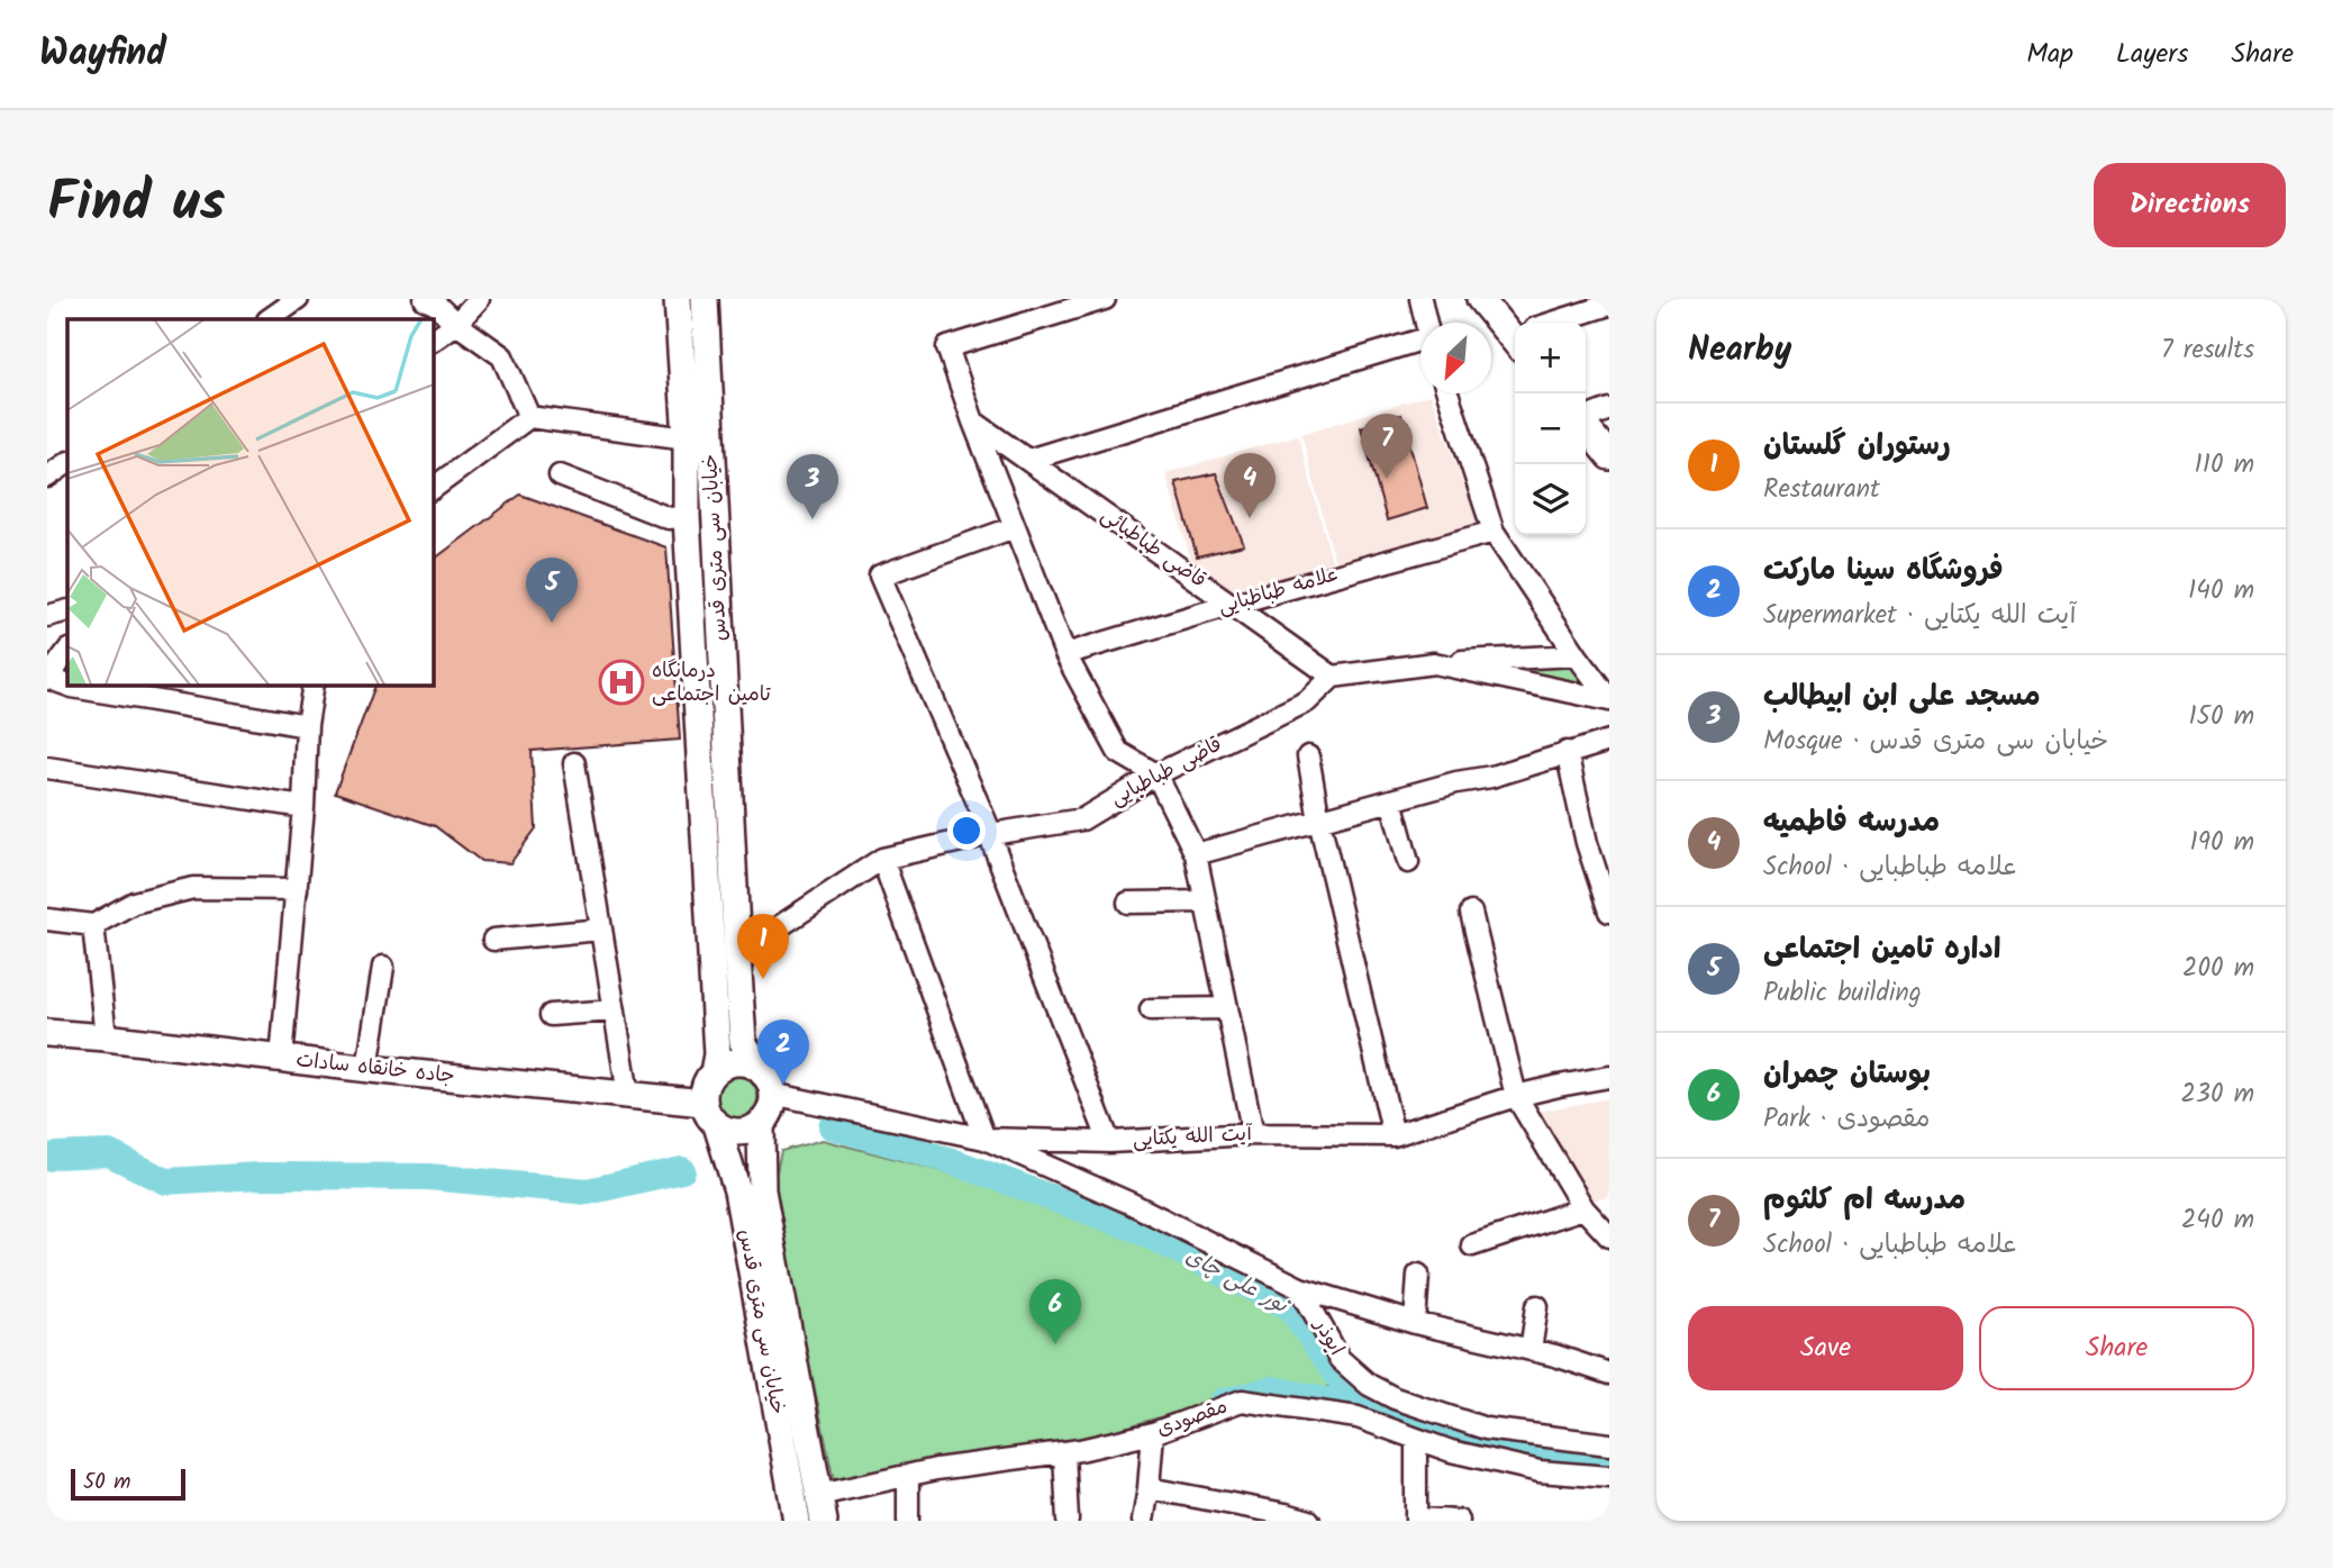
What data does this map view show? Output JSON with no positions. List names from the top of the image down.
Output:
{
  "streets": {
    "main road": ["خیابان سی متری قدس", "جاده خانقاه سادات"],
    "street": [
      "قاضی طباطبائی",
      "علامه طباطبایی",
      "قاضی طباطبایی",
      "آیت الله یکتایی",
      "ابوذر",
      "مقصودی"
    ]
  },
  "crossings": [
    ["خیابان سی متری قدس", "قاضی طباطبایی"],
    ["خیابان سی متری قدس", "جاده خانقاه سادات"],
    ["خیابان سی متری قدس", "آیت الله یکتایی"],
    ["خیابان سی متری قدس", "مقصودی"],
    ["قاضی طباطبائی", "علامه طباطبایی"],
    ["قاضی طباطبائی", "قاضی طباطبایی"],
    ["جاده خانقاه سادات", "آیت الله یکتایی"]
  ],
  "water": ["نور علی چای"],
  "places": {
    "hospital": ["درمانگاه تامین اجتماعی"]
  },
  "scale_bar": "50 m",
  "north": "bottom left",
  "page": {
    "header": "Wayfind",
    "nav": ["Map", "Layers", "Share"],
    "title": "Find us",
    "buttons": [
      "Directions",
      ["Save", "Share"]
    ],
    "heading": ["Nearby", "7 results"],
    "map_buttons": ["+", "−"],
    "list": [
      {
        "mark": "1",
        "name": "رستوران گلستان",
        "note": "Restaurant",
        "value": "110 m"
      },
      {
        "mark": "2",
        "name": "فروشگاه سینا مارکت",
        "note": "Supermarket · آیت الله یکتایی",
        "value": "140 m"
      },
      {
        "mark": "3",
        "name": "مسجد علی ابن ابیطالب",
        "note": "Mosque · خیابان سی متری قدس",
        "value": "150 m"
      },
      {
        "mark": "4",
        "name": "مدرسه فاطمیه",
        "note": "School · علامه طباطبایی",
        "value": "190 m"
      },
      {
        "mark": "5",
        "name": "اداره تامین اجتماعی",
        "note": "Public building",
        "value": "200 m"
      },
      {
        "mark": "6",
        "name": "بوستان چمران",
        "note": "Park · مقصودی",
        "value": "230 m"
      },
      {
        "mark": "7",
        "name": "مدرسه ام کلثوم",
        "note": "School · علامه طباطبایی",
        "value": "240 m"
      }
    ],
    "pins": [
      "7",
      "4",
      "3",
      "5",
      "1",
      "2",
      "6"
    ],
    "scale": "50 m"
  }
}
